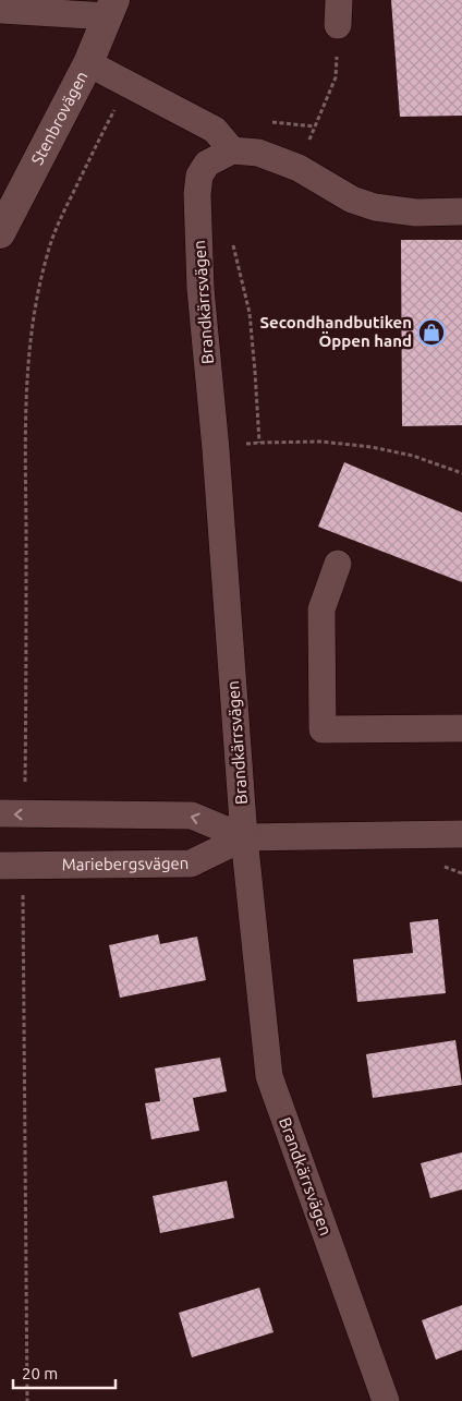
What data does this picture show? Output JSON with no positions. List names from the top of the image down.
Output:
{
  "streets": {
    "street": ["Stenbrovägen", "Brandkärrsvägen", "Mariebergsvägen"]
  },
  "crossings": [
    ["Brandkärrsvägen", "Mariebergsvägen"]
  ],
  "places": {
    "shop": ["Secondhandbutiken Öppen hand"]
  },
  "scale_bar": "20 m"
}
